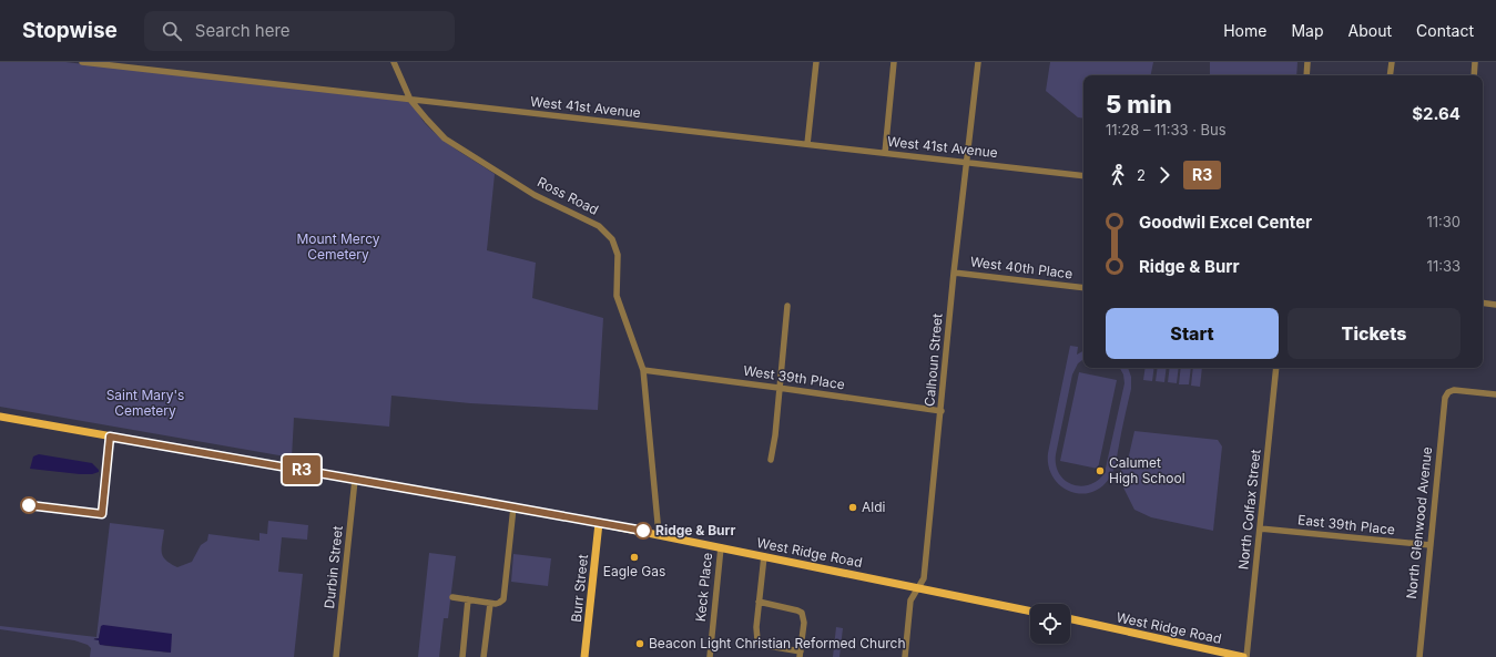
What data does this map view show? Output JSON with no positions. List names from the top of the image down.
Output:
{
  "streets": {
    "main road": ["West Ridge Road", "Burr Street"],
    "street": [
      "West 41st Avenue",
      "Ross Road",
      "West 40th Place",
      "Calhoun Street",
      "West 39th Place",
      "North Colfax Street",
      "North Glenwood Avenue",
      "East 39th Place",
      "Durbin Street",
      "Keck Place"
    ]
  },
  "crossings": [
    ["West 41st Avenue", "Ross Road"],
    ["West 41st Avenue", "Calhoun Street"],
    ["Ross Road", "West 39th Place"],
    ["Ross Road", "West Ridge Road"],
    ["West 40th Place", "Calhoun Street"],
    ["Calhoun Street", "West 39th Place"],
    ["Calhoun Street", "West Ridge Road"],
    ["North Colfax Street", "East 39th Place"],
    ["North Colfax Street", "West Ridge Road"],
    ["North Glenwood Avenue", "East 39th Place"],
    ["West Ridge Road", "Durbin Street"],
    ["West Ridge Road", "Keck Place"],
    ["West Ridge Road", "Burr Street"]
  ],
  "parks": ["Mount Mercy Cemetery", "Saint Mary's Cemetery"],
  "places": [
    "Calumet High School",
    "Aldi",
    "Ridge & Burr",
    "Eagle Gas",
    "Beacon Light Christian Reformed Church"
  ],
  "lines": ["bus line R3"],
  "page": {
    "header": "Stopwise",
    "search": "Search here",
    "nav": [
      "Home",
      "Map",
      "About",
      "Contact"
    ],
    "on_map": "R3",
    "heading": ["5 min", "11:28 – 11:33 · Bus", "$2.64"],
    "legs": ["2", "R3"],
    "list": [
      {
        "name": "Goodwil Excel Center",
        "value": "11:30"
      },
      {
        "name": "Ridge & Burr",
        "value": "11:33"
      }
    ],
    "buttons": ["Start", "Tickets"]
  }
}
